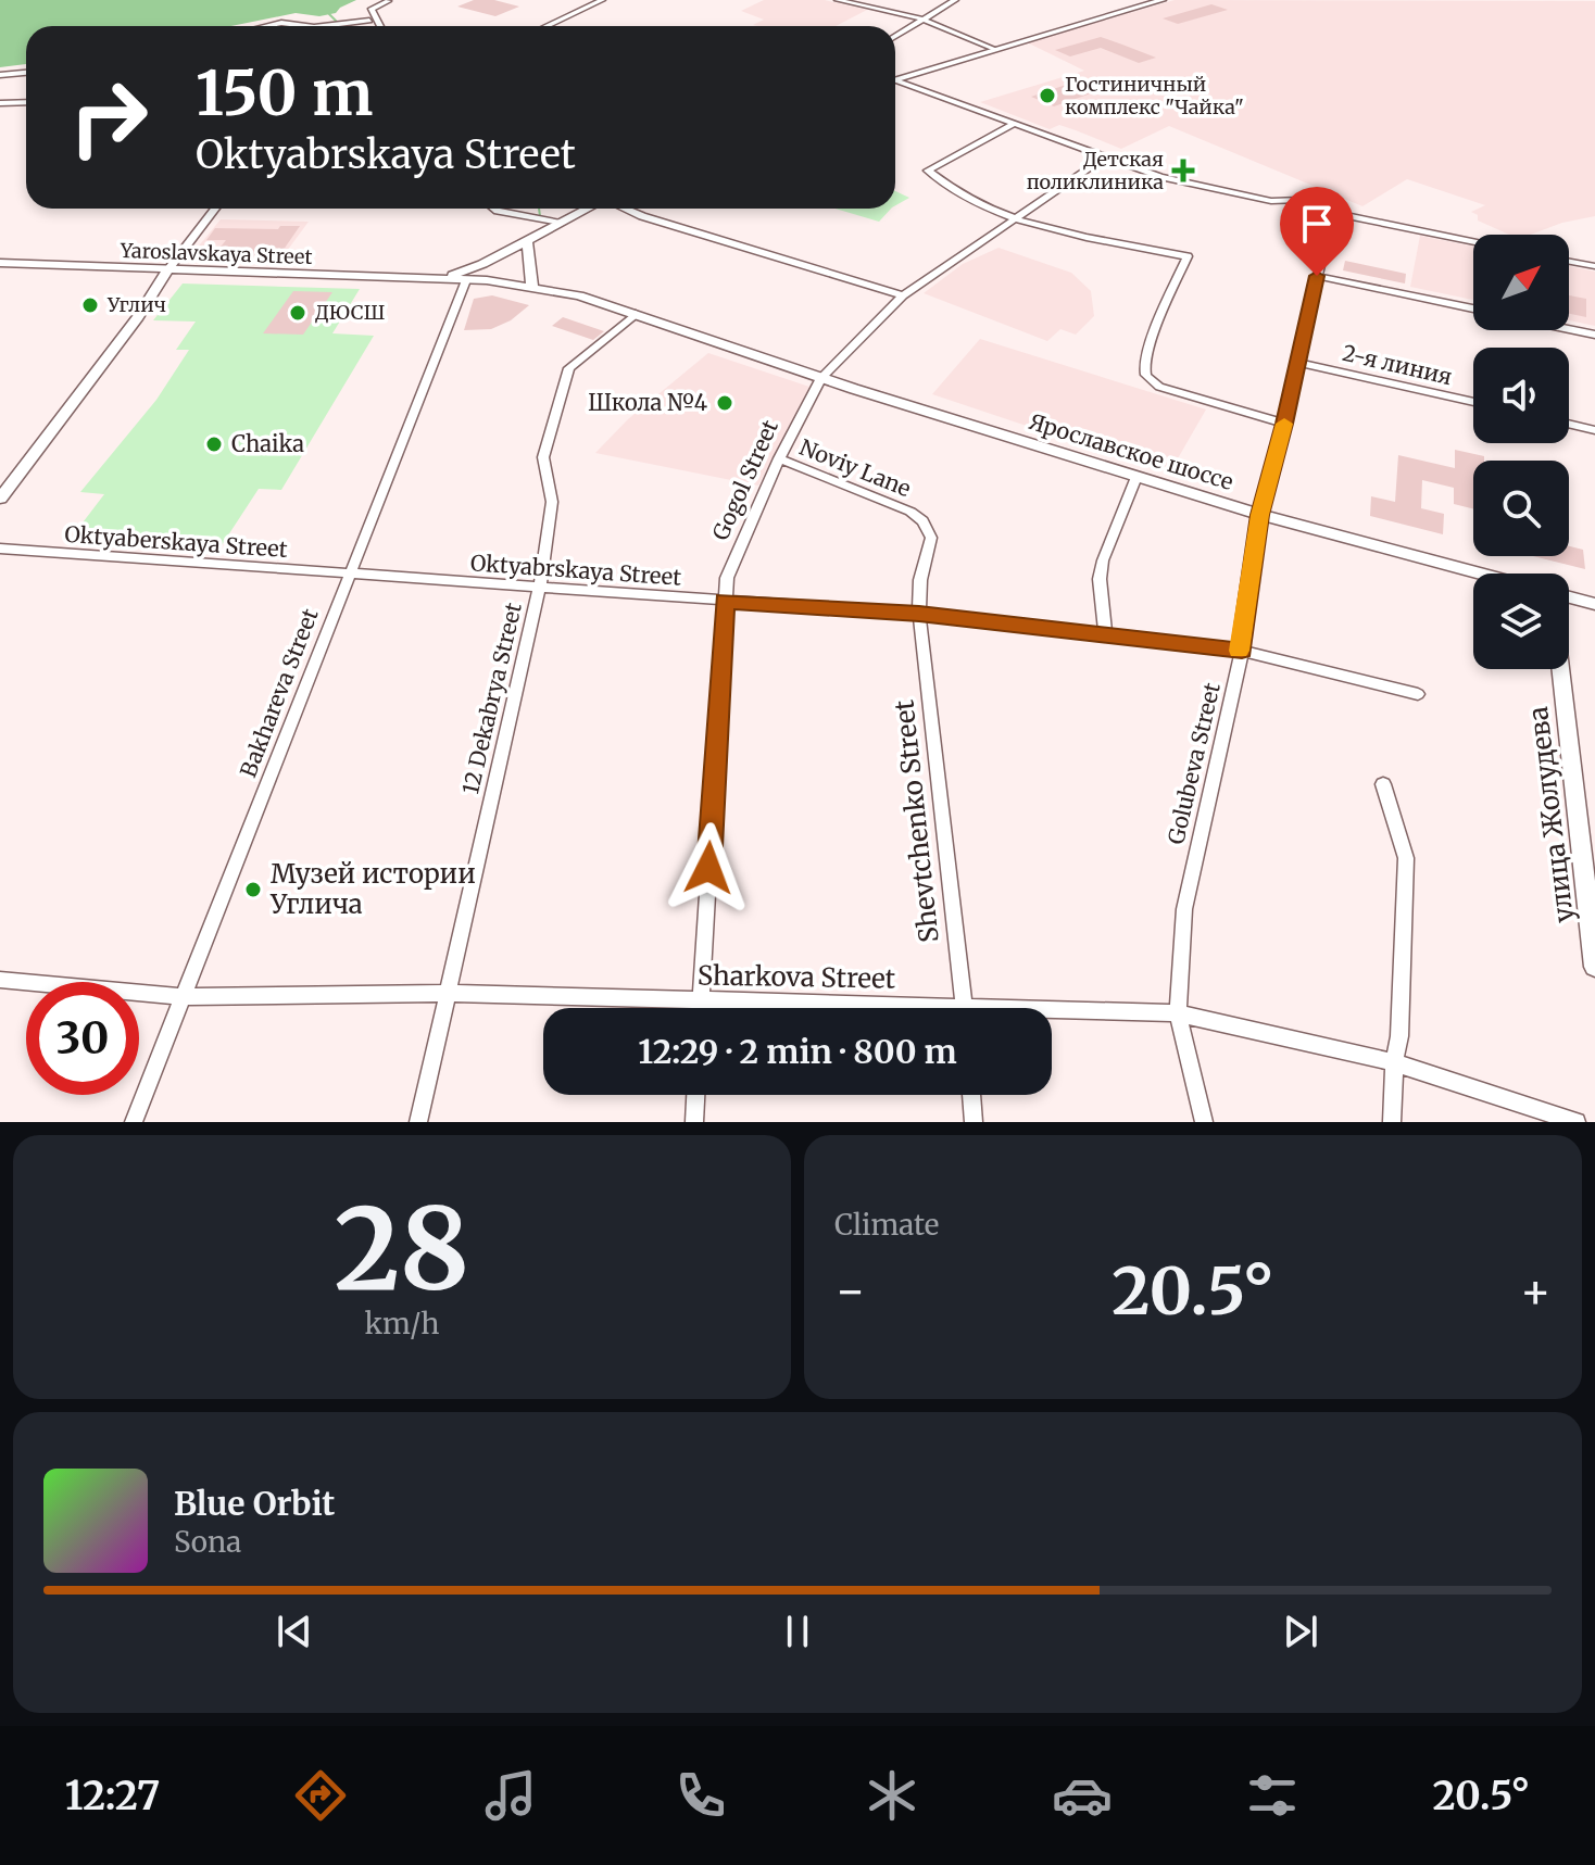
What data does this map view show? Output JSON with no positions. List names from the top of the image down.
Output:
{
  "streets": {
    "main road": ["Yaroslavskaya Street", "Ярославское шоссе", "улица Жолудева"],
    "street": [
      "2-я линия",
      "Noviy Lane",
      "Gogol Street",
      "Oktyaberskaya Street",
      "Oktyabrskaya Street",
      "Bakhareva Street",
      "12 Dekabrya Street",
      "Golubeva Street",
      "Shevtchenko Street",
      "Sharkova Street"
    ]
  },
  "crossings": [
    ["Yaroslavskaya Street", "Ярославское шоссе"],
    ["Yaroslavskaya Street", "Bakhareva Street"],
    ["Yaroslavskaya Street", "12 Dekabrya Street"],
    ["2-я линия", "Golubeva Street"],
    ["Ярославское шоссе", "Gogol Street"],
    ["Ярославское шоссе", "12 Dekabrya Street"],
    ["Ярославское шоссе", "Golubeva Street"],
    ["Noviy Lane", "Gogol Street"],
    ["Noviy Lane", "Oktyabrskaya Street"],
    ["Noviy Lane", "Shevtchenko Street"],
    ["Gogol Street", "Oktyabrskaya Street"],
    ["Gogol Street", "Sharkova Street"],
    ["Oktyaberskaya Street", "Oktyabrskaya Street"],
    ["Oktyaberskaya Street", "Bakhareva Street"],
    ["Oktyabrskaya Street", "Bakhareva Street"],
    ["Oktyabrskaya Street", "12 Dekabrya Street"],
    ["Oktyabrskaya Street", "Golubeva Street"],
    ["Oktyabrskaya Street", "Shevtchenko Street"],
    ["Bakhareva Street", "Sharkova Street"],
    ["12 Dekabrya Street", "Sharkova Street"],
    ["Golubeva Street", "Sharkova Street"]
  ],
  "places": {
    "other": [
      "Гостиничный комплекс \"Чайка\"",
      "Углич",
      "ДЮСШ",
      "Школа №4",
      "Chaika",
      "Музей истории Углича"
    ],
    "health": ["Детская поликлиника"]
  },
  "north": "top right",
  "page": {
    "turn": ["150 m", "Oktyabrskaya Street"],
    "limit": "30",
    "trip": "12:29 · 2 min · 800 m",
    "tile": [
      ["28", "km/h"],
      "Climate"
    ],
    "heat": ["−", "20.5°", "+"],
    "song": ["Blue Orbit", "Sona"],
    "tabs": ["12:27", "20.5°"]
  }
}
